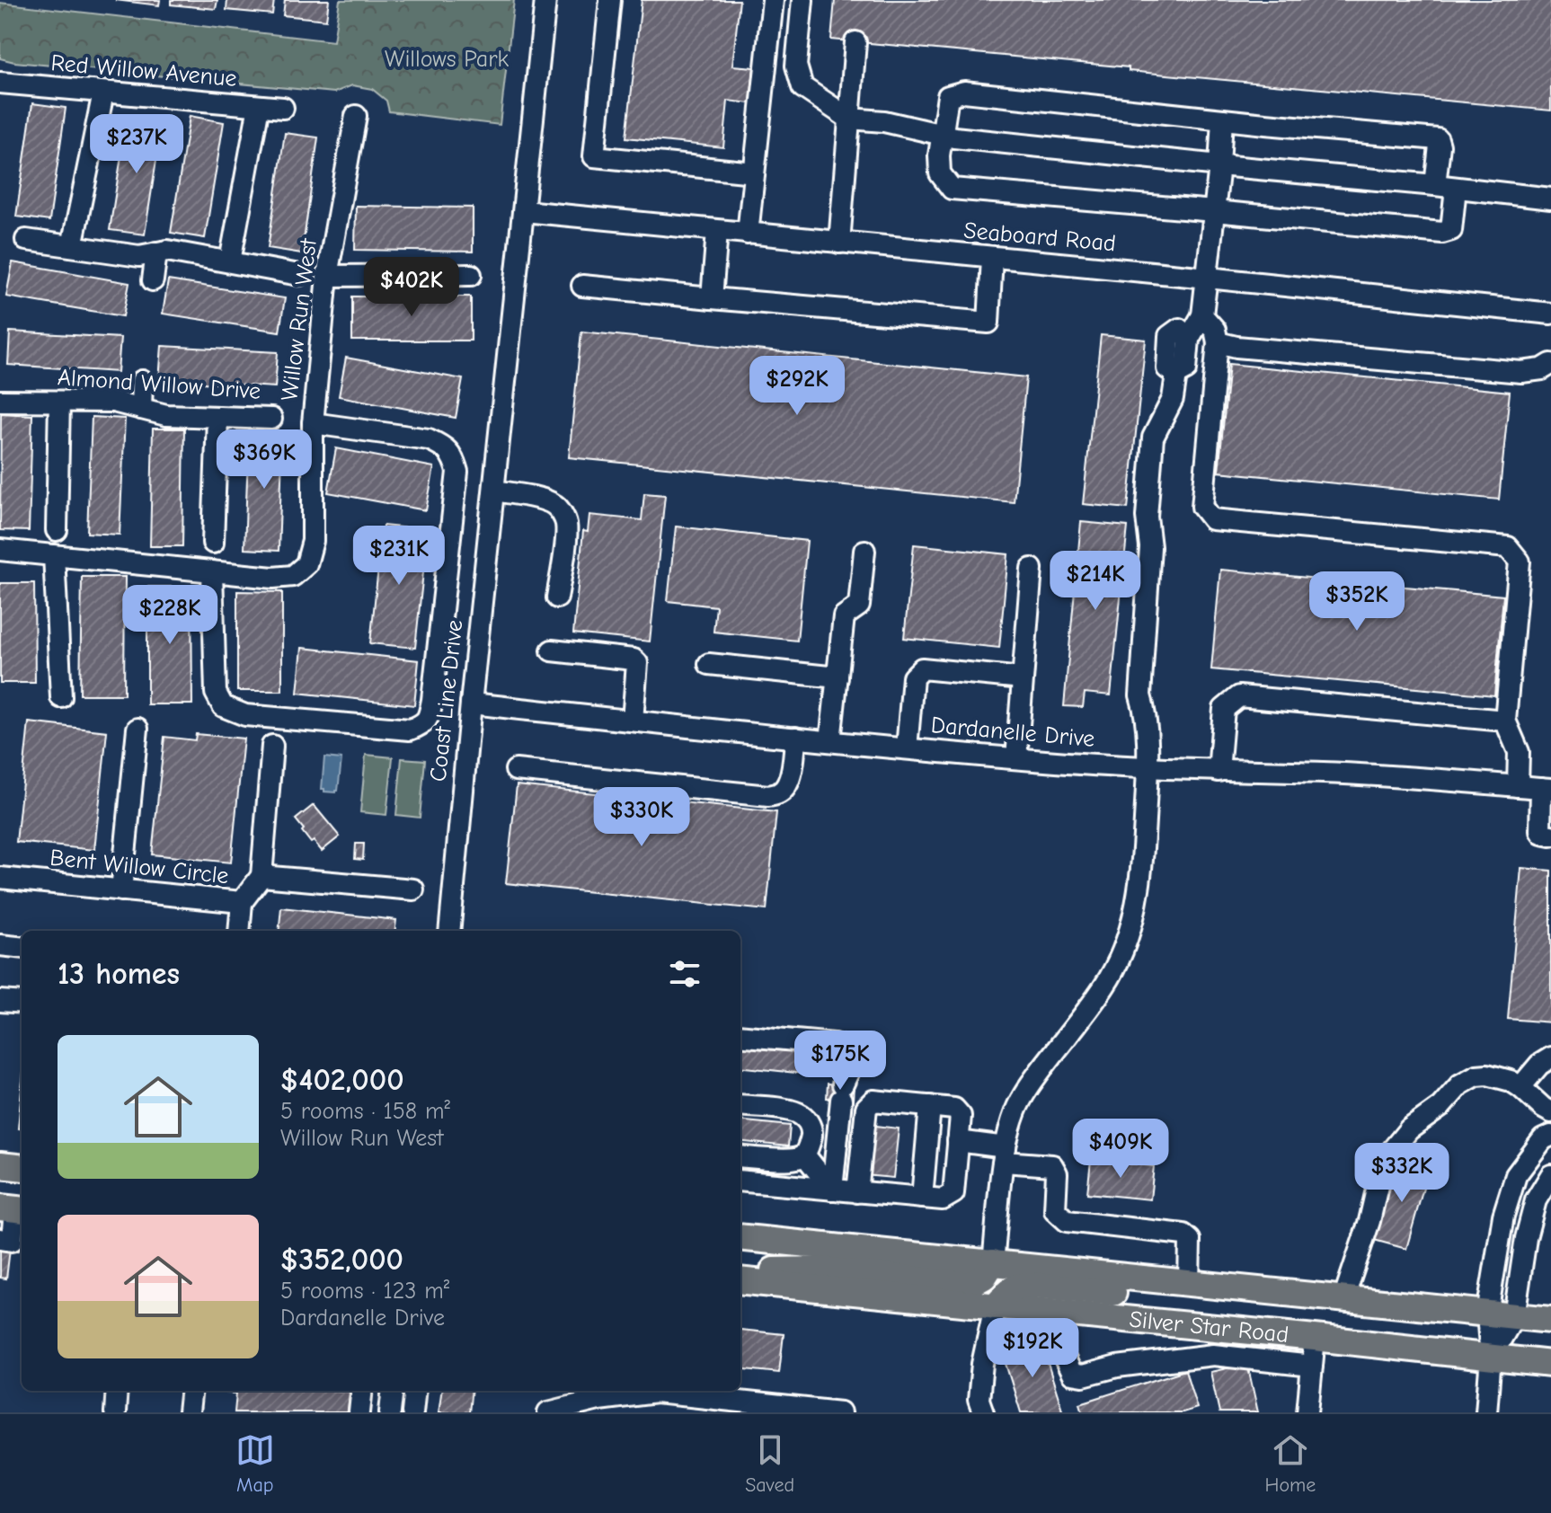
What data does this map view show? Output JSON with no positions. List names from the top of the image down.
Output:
{
  "streets": {
    "main road": ["Silver Star Road"],
    "street": [
      "Red Willow Avenue",
      "Seaboard Road",
      "Willow Run West",
      "Almond Willow Drive",
      "Coast Line Drive",
      "Dardanelle Drive",
      "Bent Willow Circle"
    ]
  },
  "crossings": [
    ["Seaboard Road", "Coast Line Drive"],
    ["Coast Line Drive", "Dardanelle Drive"]
  ],
  "parks": ["Willows Park"],
  "page": {
    "price": [
      "$237K",
      "$402K",
      "$292K",
      "$369K",
      "$231K",
      "$214K",
      "$352K",
      "$228K",
      "$330K",
      "$175K",
      "$409K",
      "$332K",
      "$192K"
    ],
    "heading": "13 homes",
    "list": [
      {
        "name": "$402,000",
        "note": "5 rooms · 158 m² · Willow Run West"
      },
      {
        "name": "$352,000",
        "note": "5 rooms · 123 m² · Dardanelle Drive"
      }
    ],
    "tabs": ["Map", "Saved", "Home"]
  }
}
